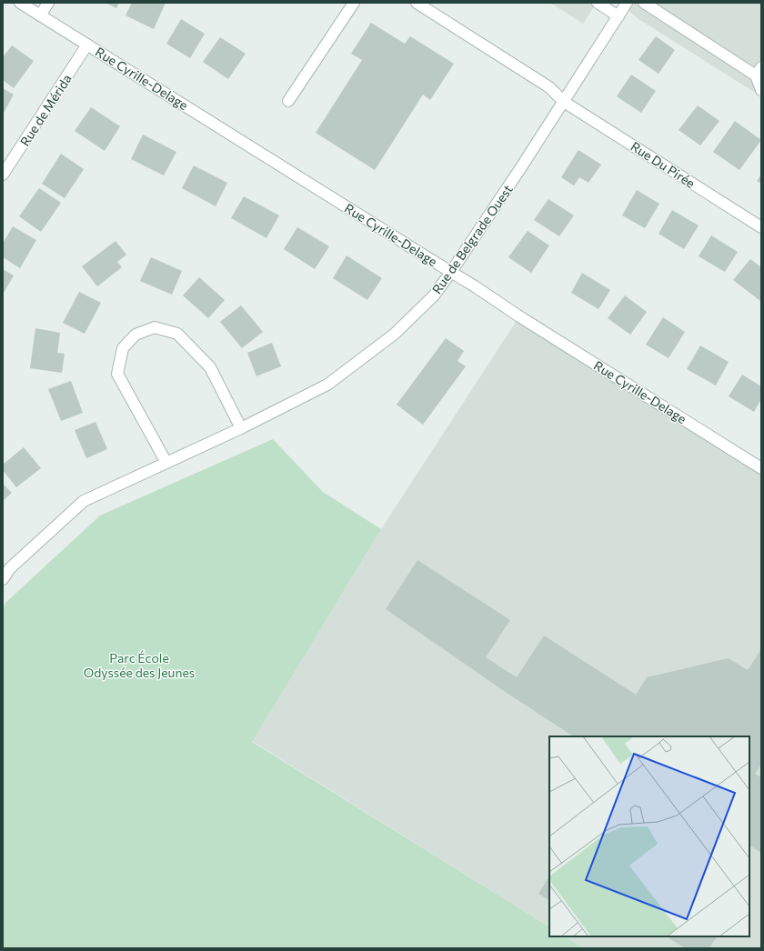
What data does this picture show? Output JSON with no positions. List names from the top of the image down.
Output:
{
  "streets": {
    "street": [
      "Rue Cyrille-Delage",
      "Rue de Mérida",
      "Rue Du Pirée",
      "Rue de Belgrade Ouest"
    ]
  },
  "crossings": [
    ["Rue Cyrille-Delage", "Rue de Mérida"],
    ["Rue Cyrille-Delage", "Rue de Belgrade Ouest"],
    ["Rue Du Pirée", "Rue de Belgrade Ouest"]
  ],
  "parks": ["Parc École Odyssée des Jeunes"]
}
